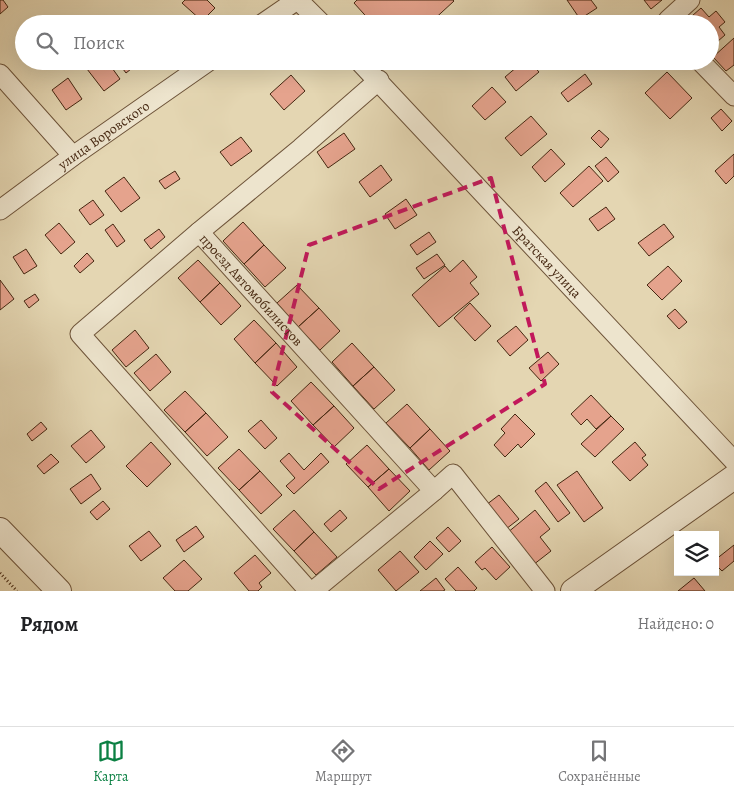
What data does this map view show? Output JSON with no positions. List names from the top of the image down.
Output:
{
  "streets": {
    "street": ["улица Воровского", "Братская улица", "проезд Автомобилистов"]
  },
  "page": {
    "search": "Поиск",
    "heading": ["Рядом", "Найдено: 0"],
    "nav": ["Карта", "Маршрут", "Сохранённые"]
  }
}
